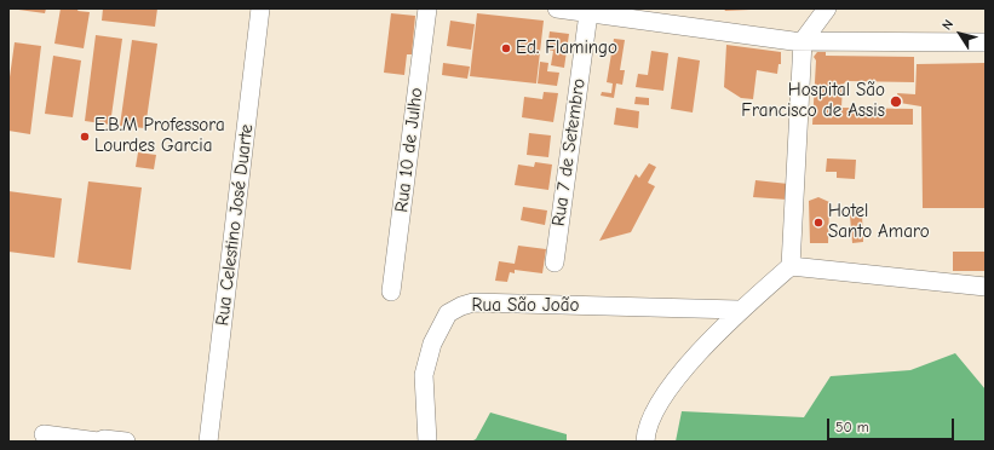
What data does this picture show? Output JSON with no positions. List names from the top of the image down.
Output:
{
  "streets": {
    "street": [
      "Rua 10 de Julho",
      "Rua 7 de Setembro",
      "Rua Celestino José Duarte",
      "Rua São João"
    ]
  },
  "places": [
    "Ed. Flamingo",
    "Hospital São Francisco de Assis",
    "E.B.M Professora Lourdes Garcia",
    "Hotel Santo Amaro"
  ],
  "scale_bar": "50 m",
  "north": "top left"
}
